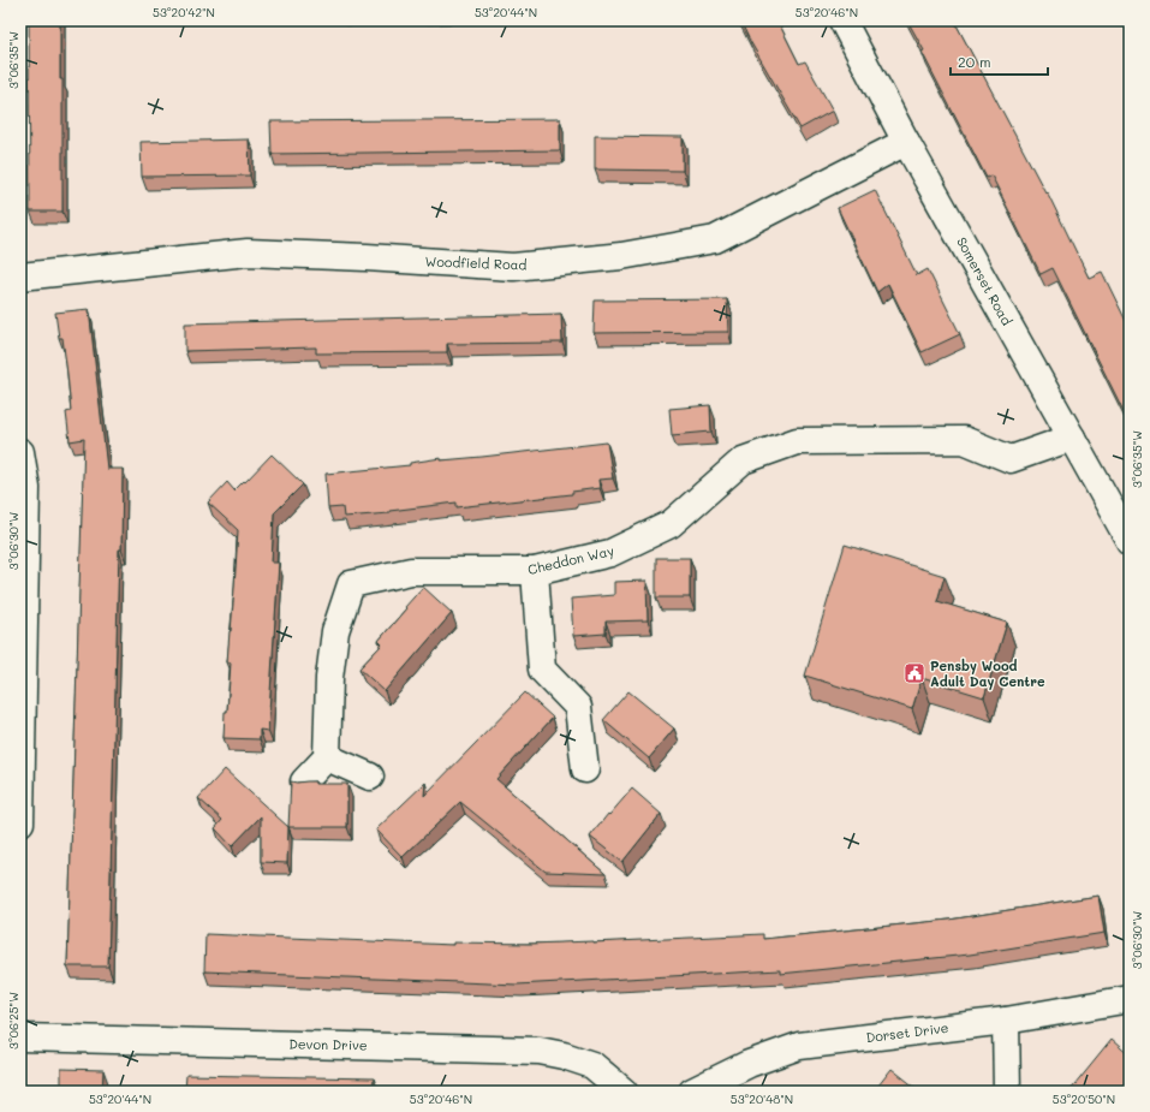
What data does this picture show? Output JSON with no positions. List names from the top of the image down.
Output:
{
  "streets": {
    "street": [
      "Woodfield Road",
      "Somerset Road",
      "Cheddon Way",
      "Dorset Drive",
      "Devon Drive"
    ]
  },
  "crossings": [
    ["Woodfield Road", "Somerset Road"],
    ["Somerset Road", "Cheddon Way"]
  ],
  "places": {
    "public building": ["Pensby Wood Adult Day Centre"]
  },
  "scale_bar": "20 m",
  "coordinates": [
    "53°20'42\"N",
    "53°20'44\"N",
    "53°20'46\"N",
    "3°06'35\"W",
    "3°06'30\"W",
    "3°06'25\"W",
    "53°20'48\"N",
    "53°20'50\"N"
  ]
}
